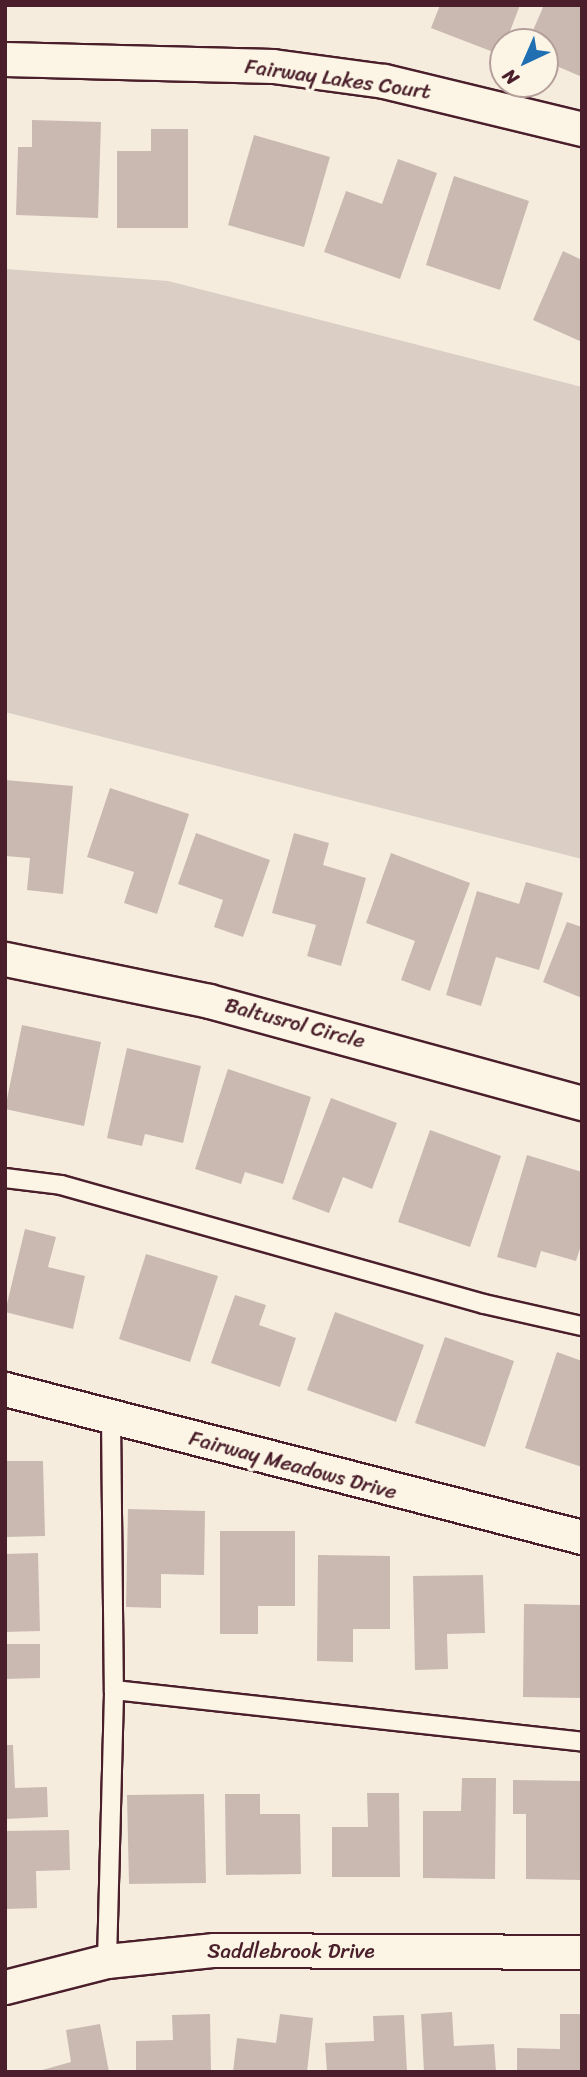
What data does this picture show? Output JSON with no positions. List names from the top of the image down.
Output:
{
  "streets": {
    "street": [
      "Fairway Lakes Court",
      "Baltusrol Circle",
      "Fairway Meadows Drive",
      "Saddlebrook Drive"
    ]
  },
  "north": "bottom left"
}
